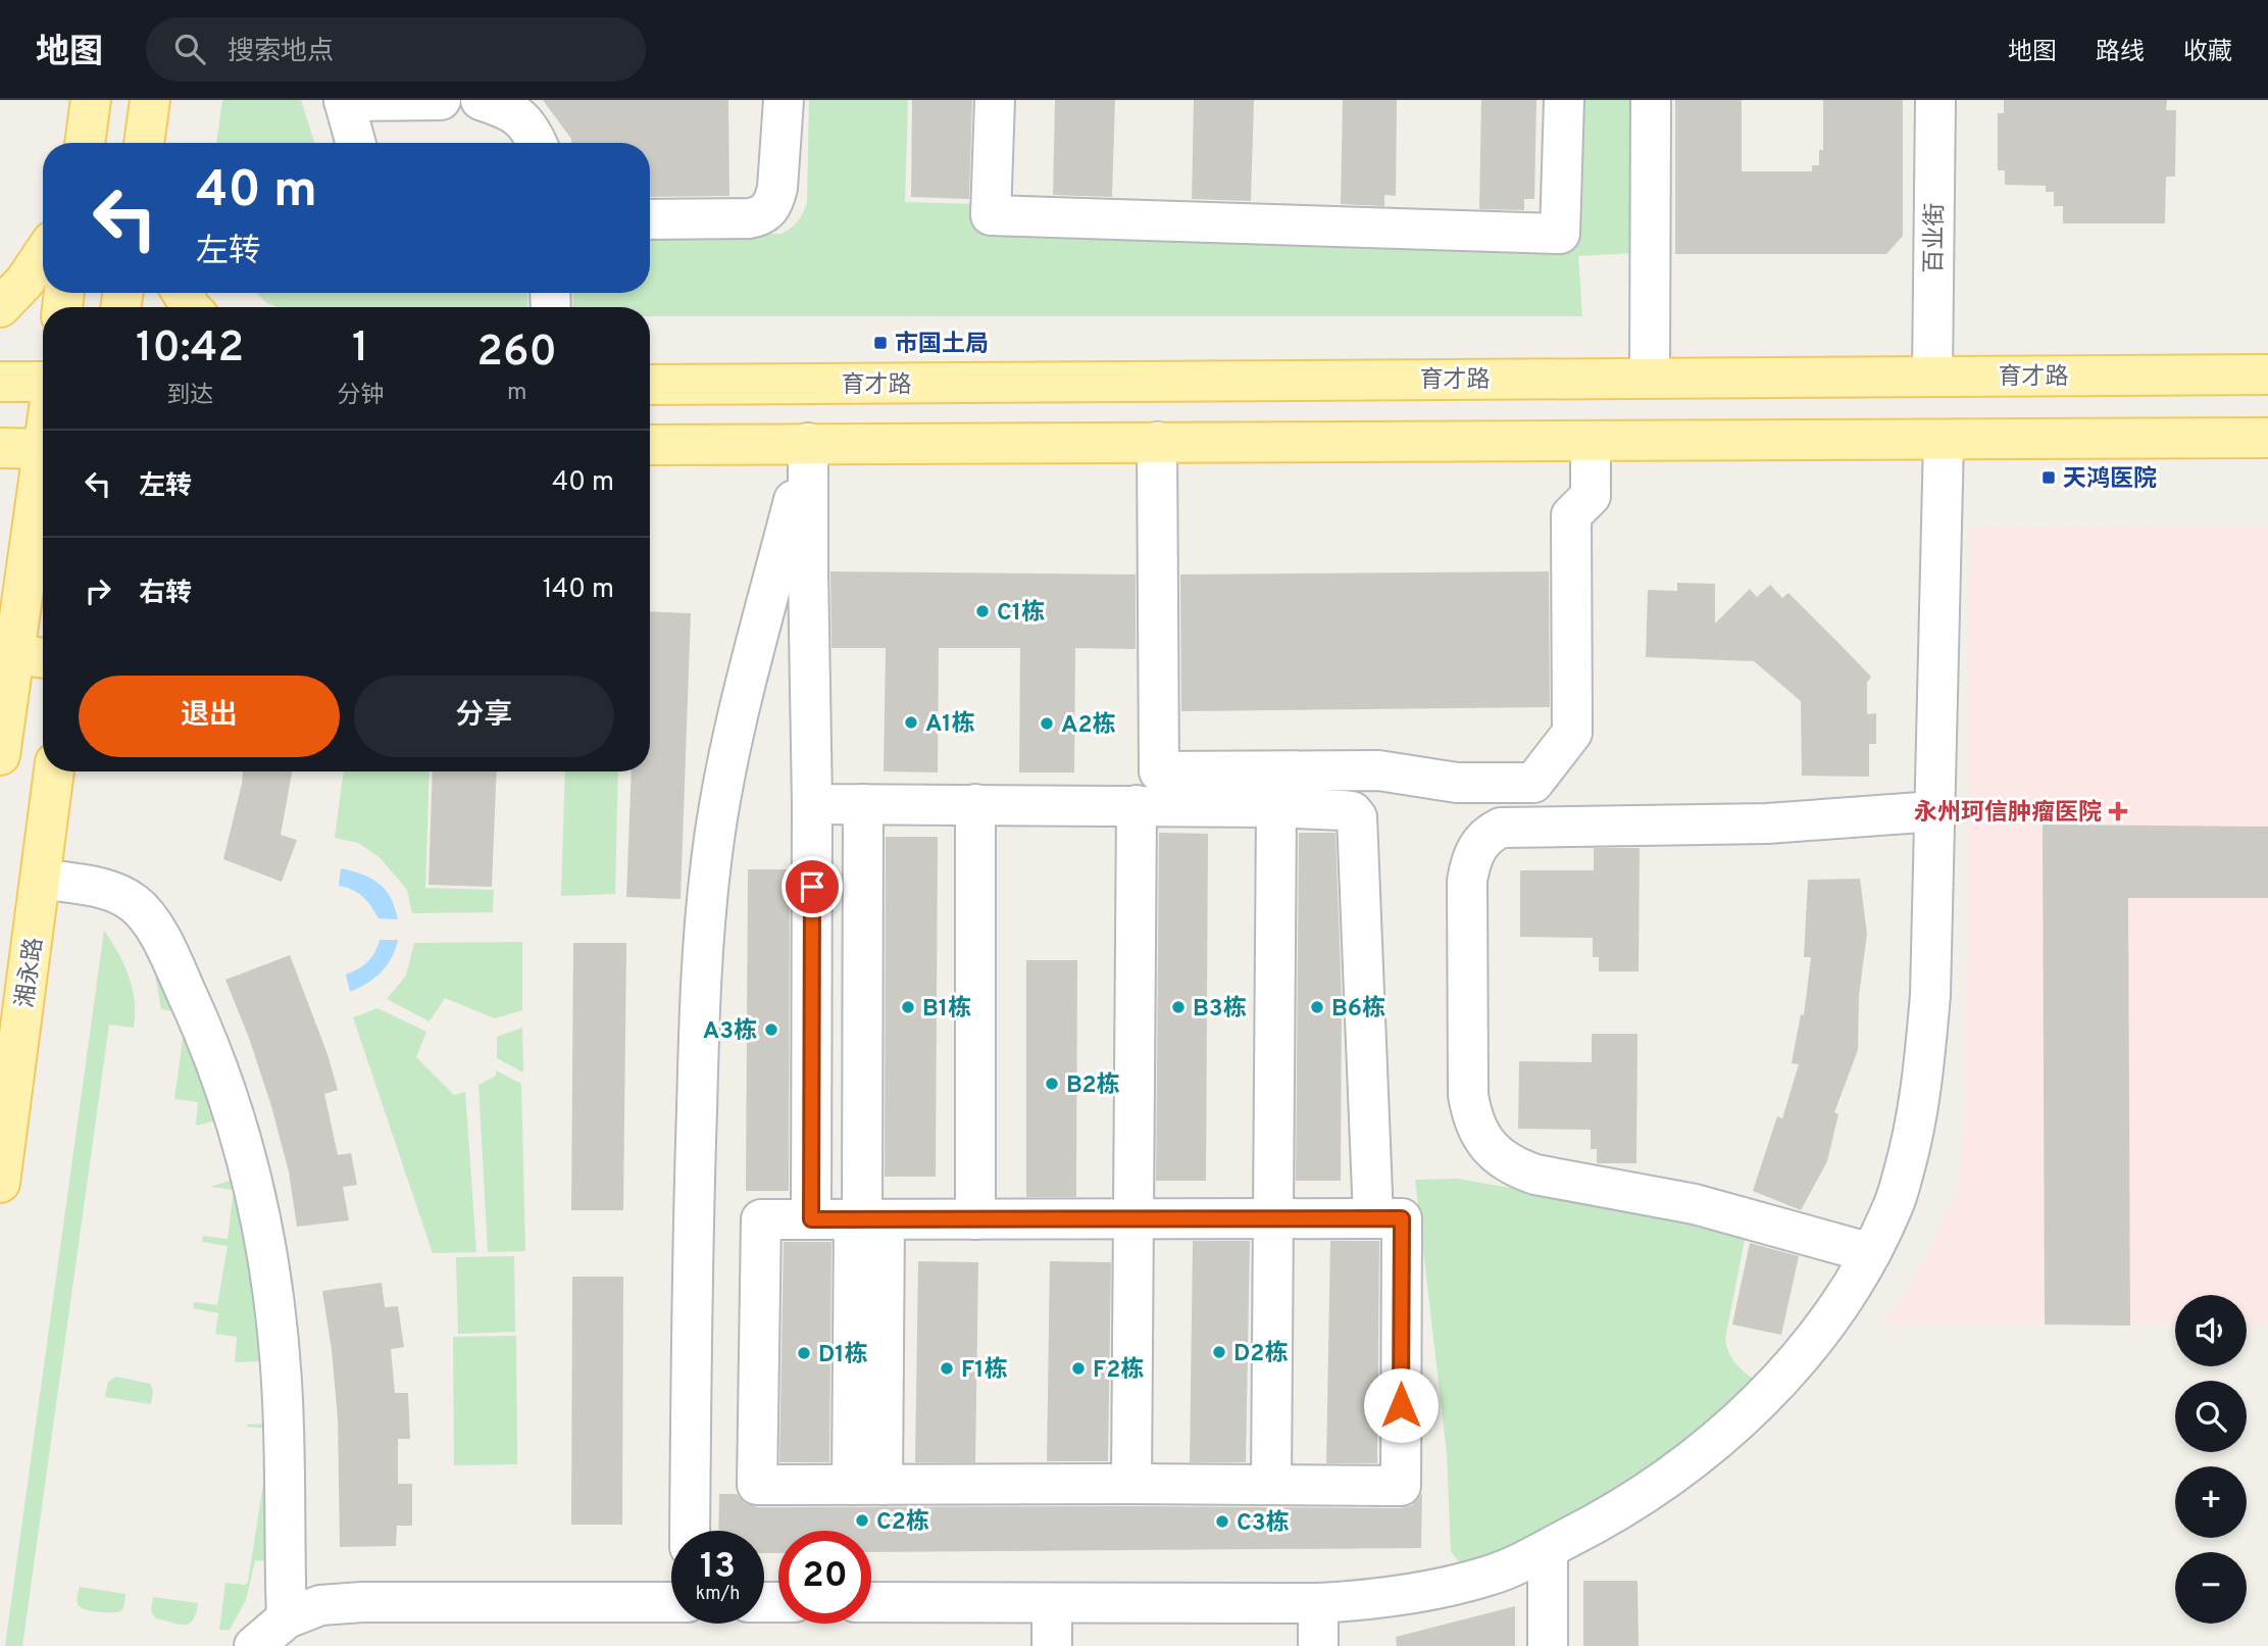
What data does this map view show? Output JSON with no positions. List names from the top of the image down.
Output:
{
  "streets": {
    "main road": ["育才路", "湘永路"],
    "street": ["百业街"]
  },
  "crossings": [
    ["百业街", "育才路"]
  ],
  "places": {
    "transit": ["市国土局", "天鸿医院"],
    "other": [
      "C1栋",
      "A1栋",
      "A2栋",
      "B1栋",
      "B3栋",
      "B6栋",
      "A3栋",
      "B2栋",
      "D2栋",
      "D1栋",
      "F1栋",
      "F2栋",
      "C2栋",
      "C3栋"
    ],
    "health": ["永州珂信肿瘤医院"]
  },
  "page": {
    "header": "地图",
    "search": "搜索地点",
    "nav": ["地图", "路线", "收藏"],
    "turn": ["40 m", "左转"],
    "eta": [
      "10:42",
      "到达",
      "1",
      "分钟",
      "260",
      "m"
    ],
    "list": [
      {
        "name": "左转",
        "value": "40 m"
      },
      {
        "name": "右转",
        "value": "140 m"
      }
    ],
    "buttons": ["退出", "分享"],
    "map_buttons": ["+", "−"],
    "speed": "13 km/h",
    "limit": "20"
  }
}
